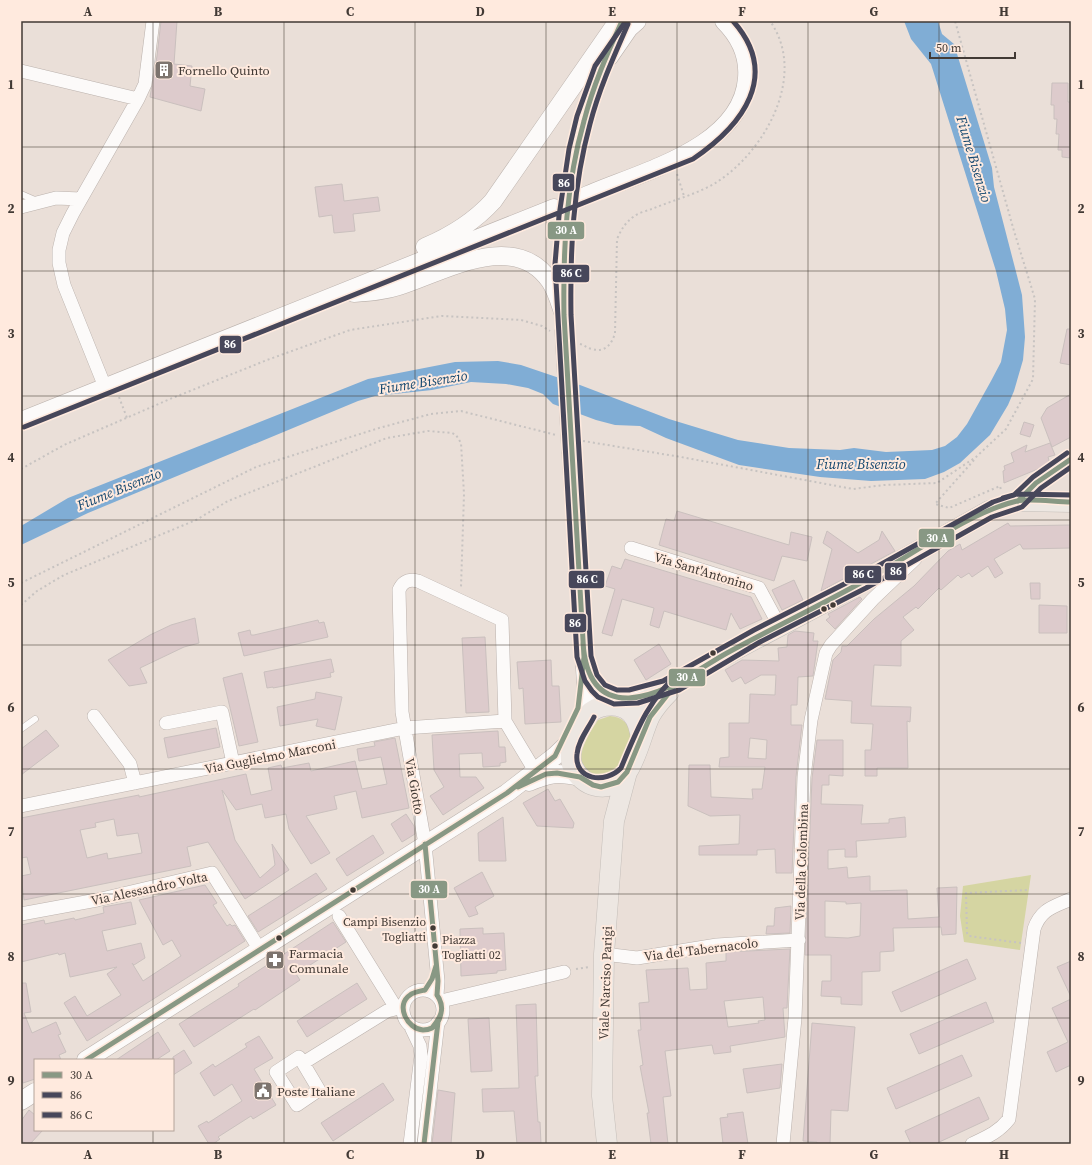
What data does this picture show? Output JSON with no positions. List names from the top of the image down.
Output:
{
  "streets": {
    "main road": ["Viale Narciso Parigi"],
    "street": [
      "Via Sant'Antonino",
      "Via Guglielmo Marconi",
      "Via Giotto",
      "Via della Colombina",
      "Via Alessandro Volta",
      "Via del Tabernacolo"
    ]
  },
  "crossings": [
    ["Via Guglielmo Marconi", "Via Giotto"],
    ["Via della Colombina", "Via del Tabernacolo"],
    ["Via del Tabernacolo", "Viale Narciso Parigi"]
  ],
  "water": ["Fiume Bisenzio"],
  "places": {
    "building": ["Fornello Quinto"],
    "other": ["Campi Bisenzio Togliatti", "Piazza Togliatti 02"],
    "pharmacy": ["Farmacia Comunale"],
    "public building": ["Poste Italiane"]
  },
  "lines": ["transit line 86"],
  "legend": ["30 A", "86", "86 C"],
  "scale_bar": "50 m",
  "grid": {
    "columns": [
      "A",
      "B",
      "C",
      "D",
      "E",
      "F",
      "G",
      "H"
    ],
    "rows": [
      "1",
      "2",
      "3",
      "4",
      "5",
      "6",
      "7",
      "8",
      "9"
    ]
  }
}
